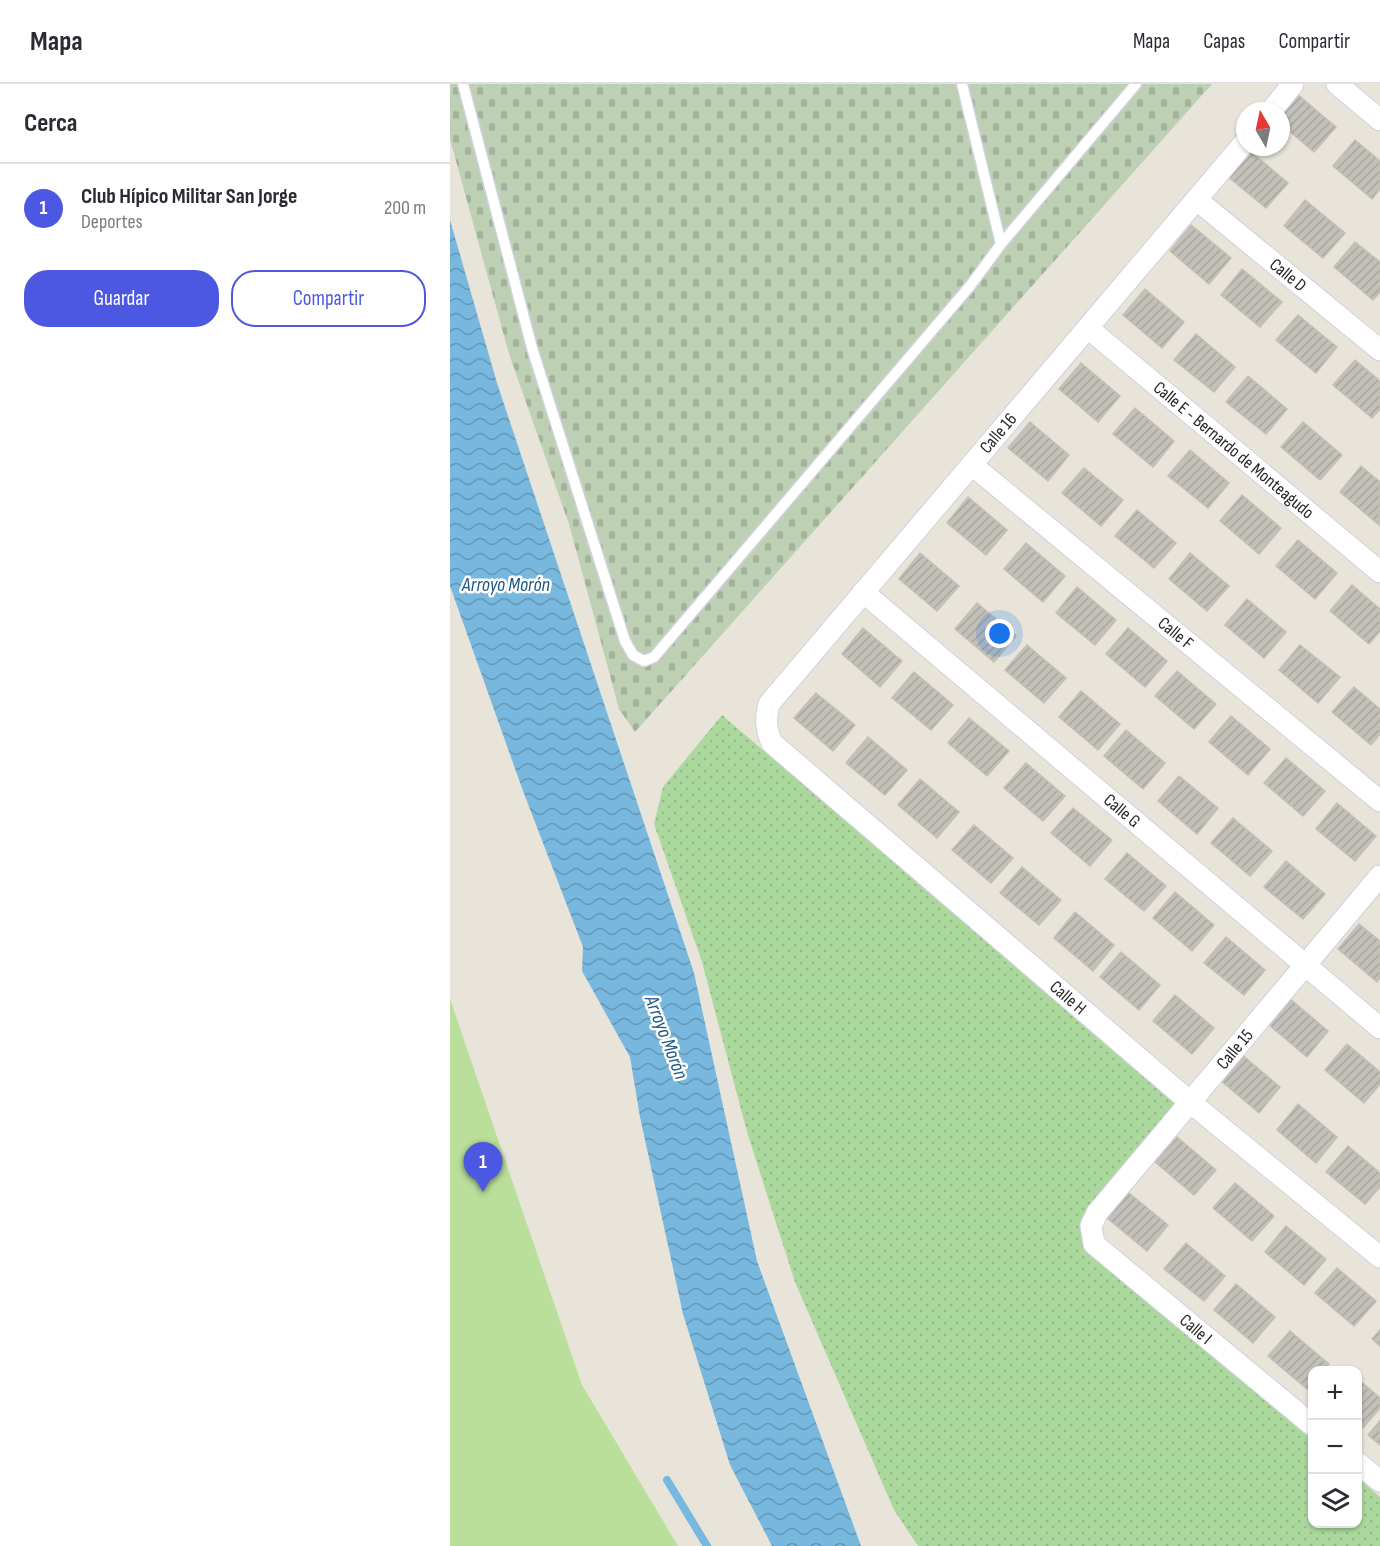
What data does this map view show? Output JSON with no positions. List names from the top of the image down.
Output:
{
  "streets": {
    "street": [
      "Calle D",
      "Calle 16",
      "Calle E - Bernardo de Monteagudo",
      "Calle F",
      "Calle G",
      "Calle H",
      "Calle 15",
      "Calle I"
    ]
  },
  "crossings": [
    ["Calle D", "Calle 16"],
    ["Calle 16", "Calle E - Bernardo de Monteagudo"],
    ["Calle 16", "Calle F"],
    ["Calle 16", "Calle G"],
    ["Calle 16", "Calle H"],
    ["Calle G", "Calle 15"],
    ["Calle H", "Calle 15"],
    ["Calle 15", "Calle I"]
  ],
  "water": ["Arroyo Morón"],
  "north": "top",
  "page": {
    "header": "Mapa",
    "nav": ["Mapa", "Capas", "Compartir"],
    "heading": "Cerca",
    "list": [
      {
        "mark": "1",
        "name": "Club Hípico Militar San Jorge",
        "note": "Deportes",
        "value": "200 m"
      }
    ],
    "buttons": ["Guardar", "Compartir"],
    "pins": "1",
    "map_buttons": ["+", "−"]
  }
}
